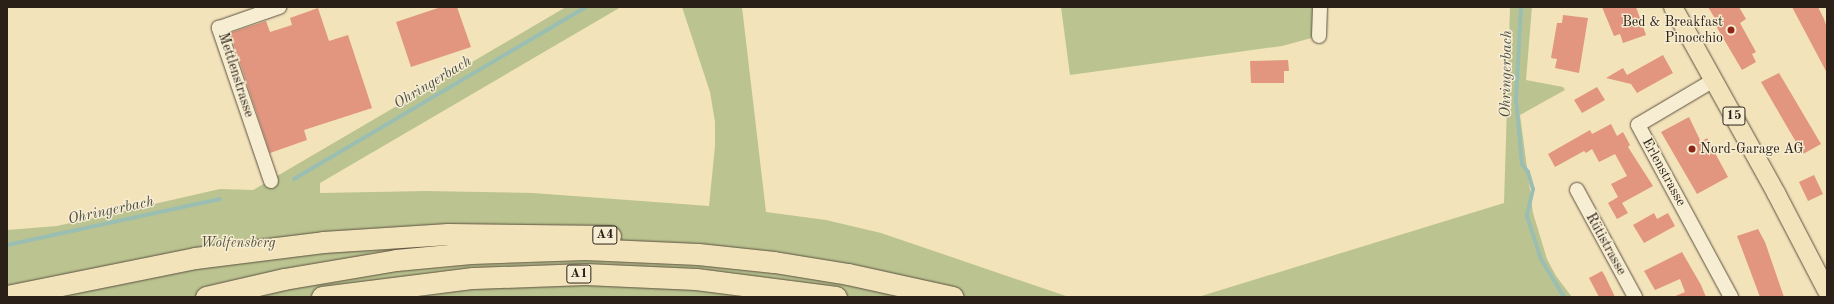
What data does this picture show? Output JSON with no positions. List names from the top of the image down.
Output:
{
  "streets": {
    "highway": ["A4", "A1"],
    "main road": ["15"],
    "street": ["Mettlenstrasse", "Erlenstrasse", "Rütistrasse"]
  },
  "crossings": [
    ["15", "Erlenstrasse"],
    ["A4", "A1"]
  ],
  "water": ["Ohringerbach"],
  "parks": ["Wolfensberg"],
  "places": ["Bed & Breakfast Pinocchio", "Nord-Garage AG"]
}
